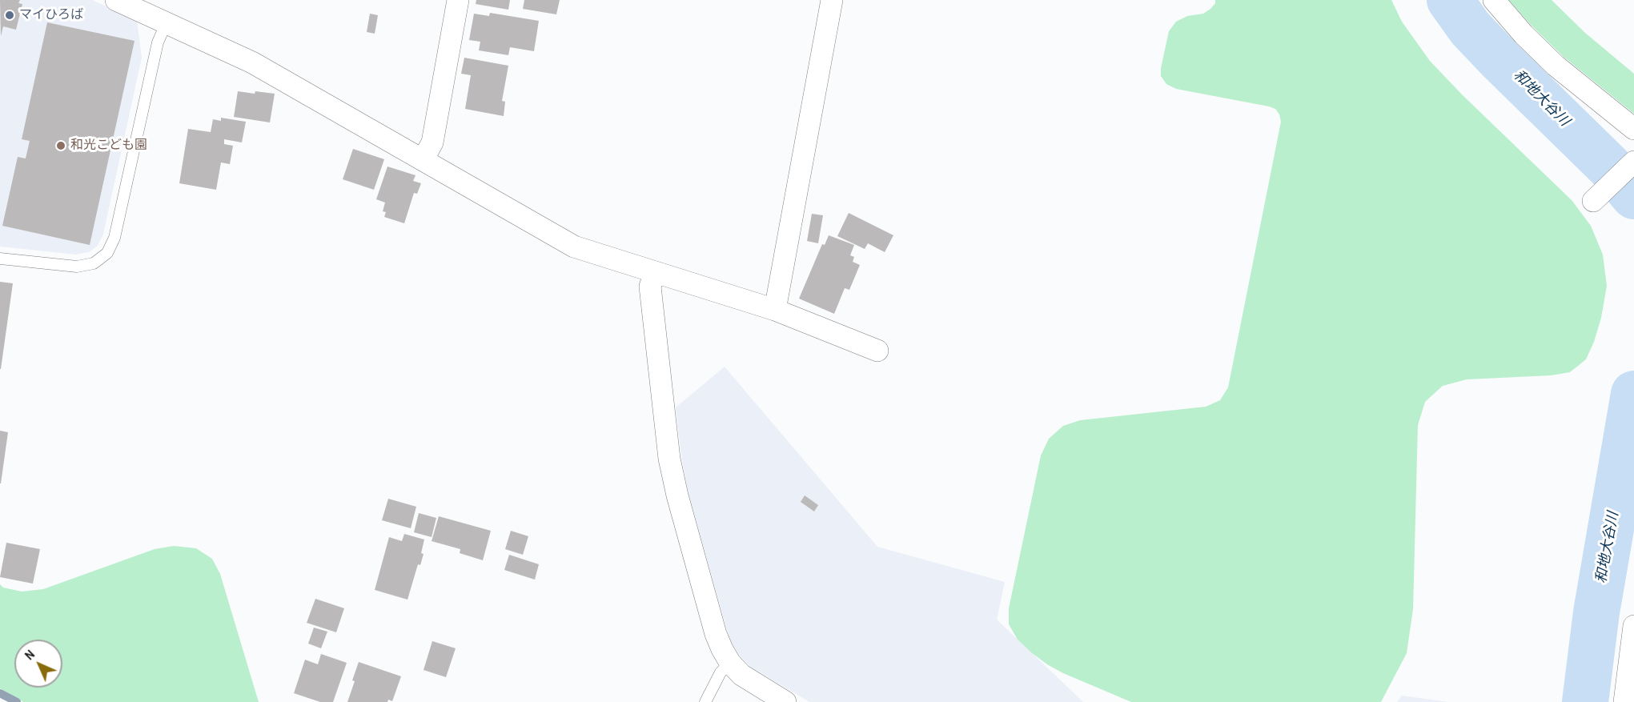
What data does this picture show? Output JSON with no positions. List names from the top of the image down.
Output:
{
  "water": ["和地大谷川"],
  "places": ["マイひろば", "和光こども園"],
  "north": "top left"
}
